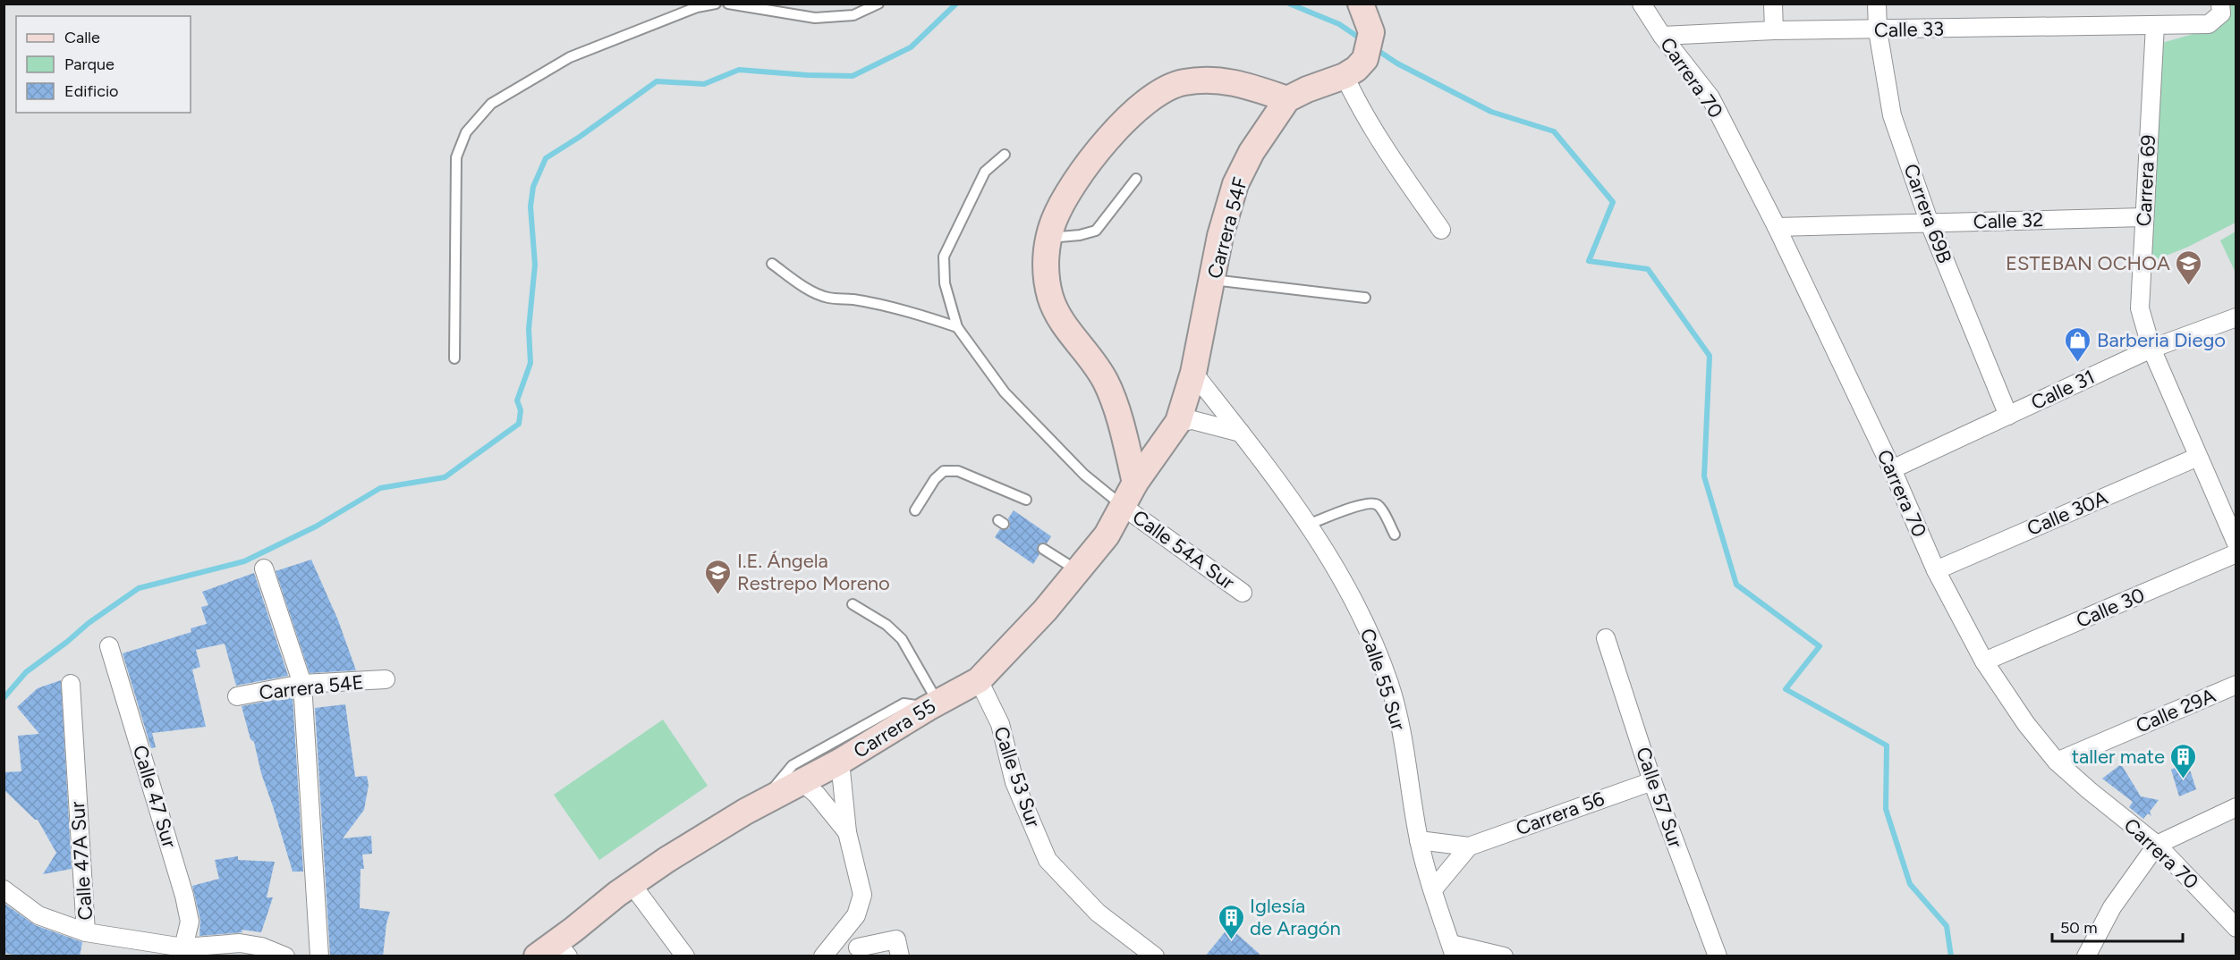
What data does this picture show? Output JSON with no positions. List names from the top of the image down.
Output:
{
  "streets": {
    "main road": ["Carrera 54F", "Calle 54A Sur", "Carrera 55"],
    "street": [
      "Calle 33",
      "Carrera 70",
      "Carrera 69",
      "Carrera 69B",
      "Calle 32",
      "Calle 31",
      "Calle 30A",
      "Calle 30",
      "Calle 55 Sur",
      "Carrera 54E",
      "Calle 29A",
      "Calle 53 Sur",
      "Calle 47 Sur",
      "Calle 57 Sur",
      "Carrera 56",
      "Calle 47A Sur"
    ]
  },
  "crossings": [
    ["Calle 33", "Carrera 70"],
    ["Calle 33", "Carrera 69"],
    ["Calle 33", "Carrera 69B"],
    ["Carrera 70", "Calle 32"],
    ["Carrera 70", "Calle 31"],
    ["Carrera 70", "Calle 30A"],
    ["Carrera 70", "Calle 30"],
    ["Carrera 70", "Calle 29A"],
    ["Carrera 69", "Calle 32"],
    ["Carrera 69", "Calle 31"],
    ["Carrera 69", "Calle 30A"],
    ["Carrera 69B", "Calle 32"],
    ["Carrera 69B", "Calle 31"],
    ["Carrera 54F", "Calle 55 Sur"],
    ["Carrera 54F", "Carrera 55"],
    ["Calle 54A Sur", "Carrera 55"],
    ["Calle 55 Sur", "Carrera 56"],
    ["Carrera 55", "Calle 53 Sur"],
    ["Calle 47 Sur", "Calle 47A Sur"],
    ["Calle 57 Sur", "Carrera 56"]
  ],
  "places": {
    "school or university": ["ESTEBAN OCHOA", "I.E. Ángela Restrepo Moreno"],
    "shop": ["Barberia Diego"],
    "building": ["taller mate", "Iglesía de Aragón"]
  },
  "legend": ["Calle", "Parque", "Edificio"],
  "scale_bar": "50 m"
}
